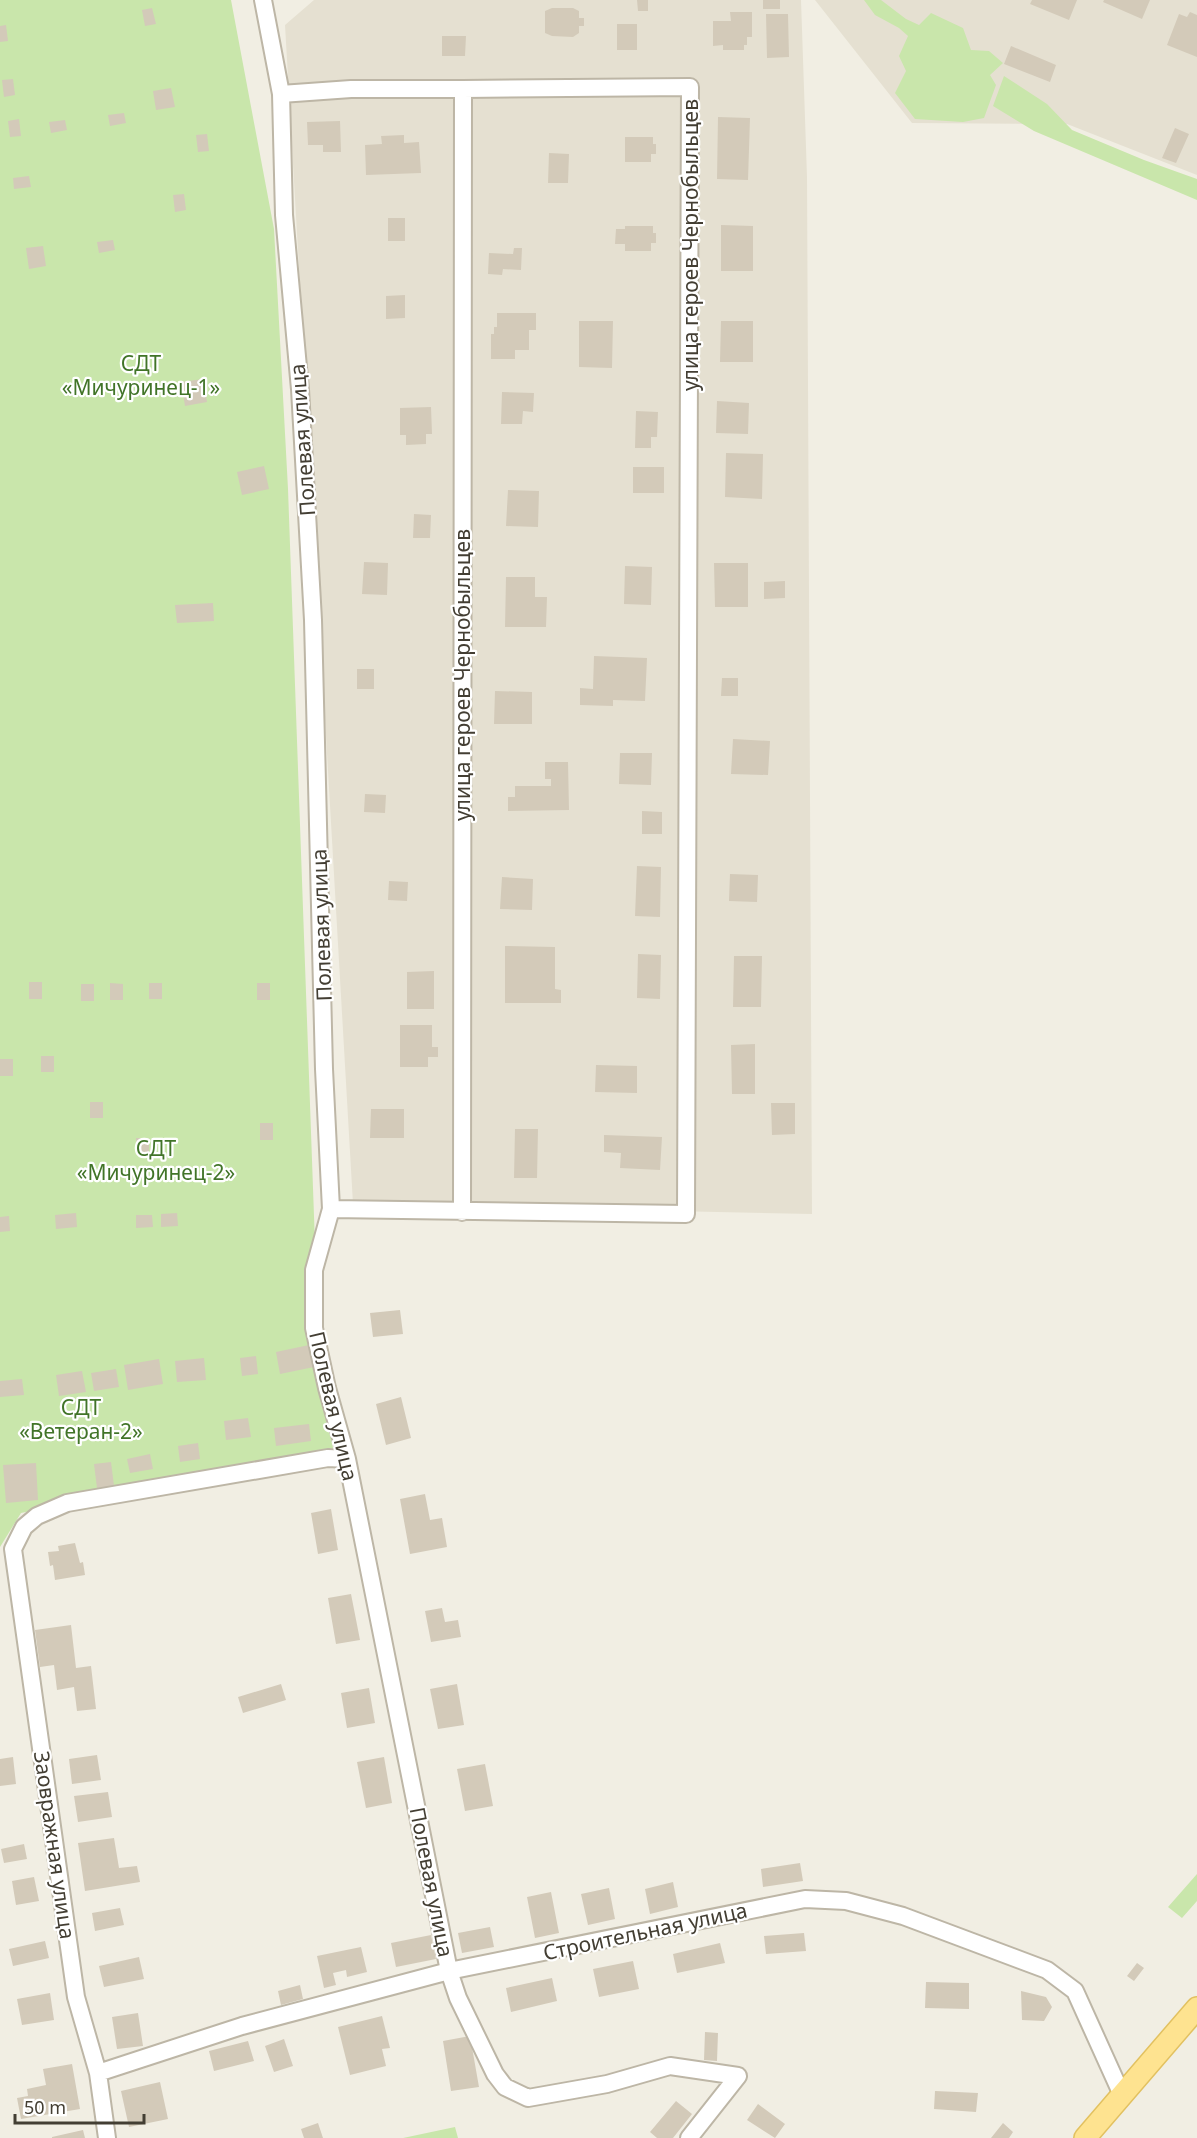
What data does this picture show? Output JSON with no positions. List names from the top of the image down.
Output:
{
  "streets": {
    "street": [
      "улица героев Чернобыльцев",
      "Полевая улица",
      "Заовражная улица",
      "Строительная улица"
    ]
  },
  "crossings": [
    ["Полевая улица", "Заовражная улица"],
    ["Полевая улица", "Строительная улица"],
    ["Заовражная улица", "Строительная улица"]
  ],
  "parks": ["СДТ «Мичуринец-1»", "СДТ «Мичуринец-2»", "СДТ «Ветеран-2»"],
  "scale_bar": "50 m"
}
